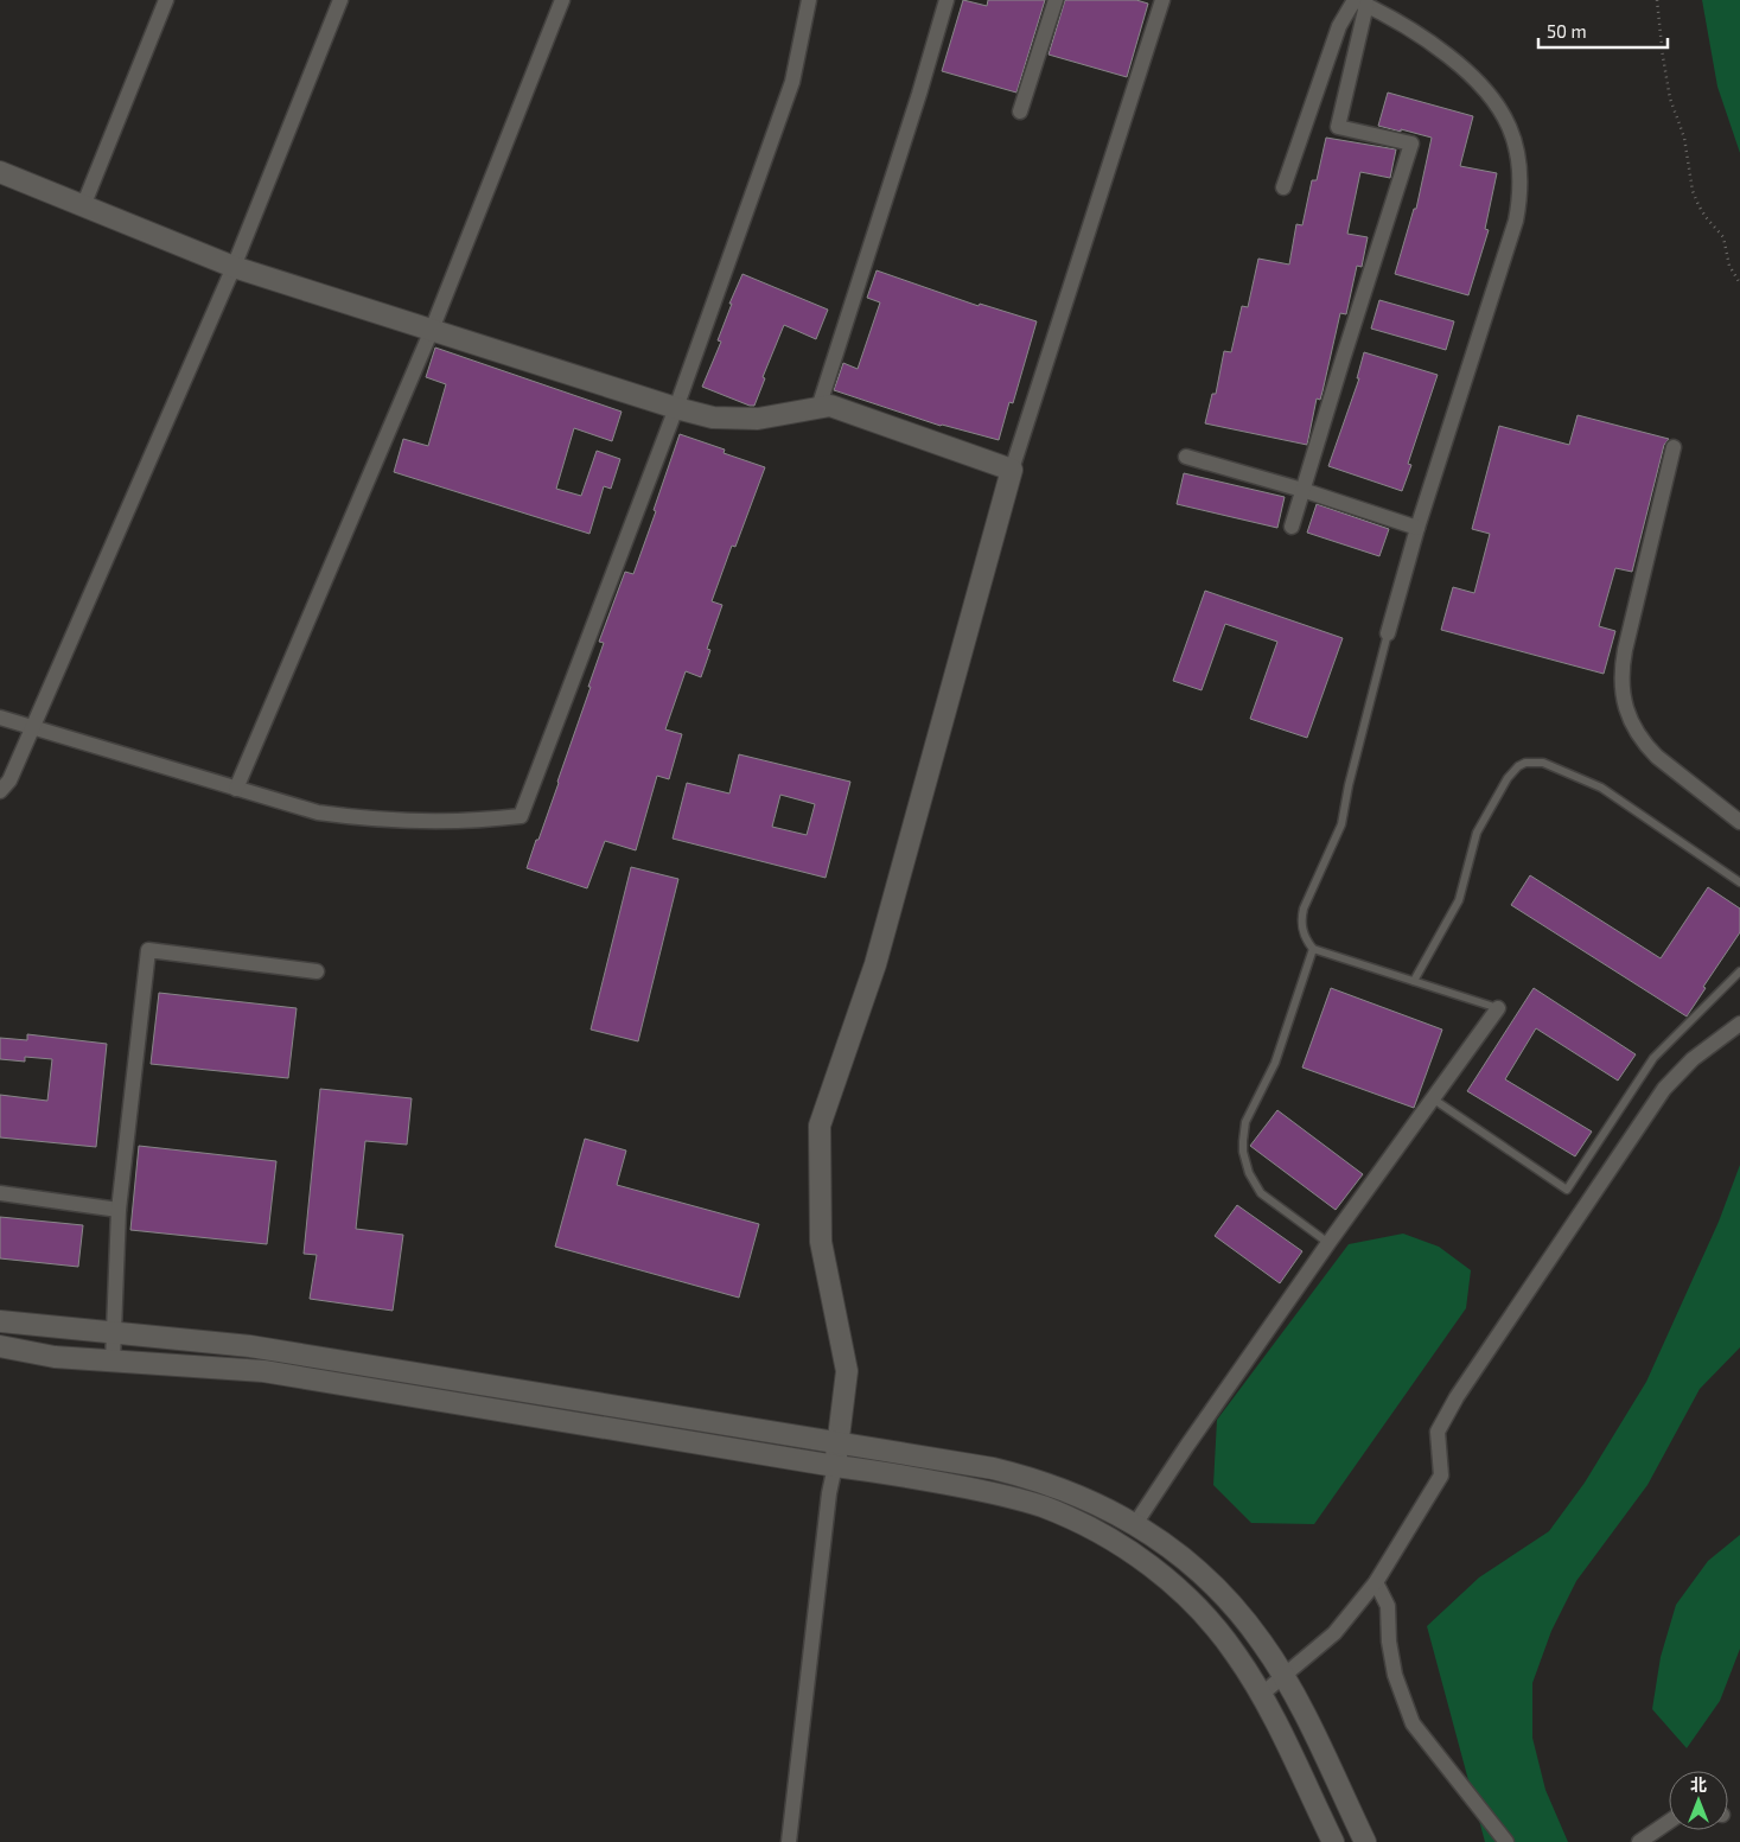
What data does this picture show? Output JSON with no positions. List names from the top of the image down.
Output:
{
  "scale_bar": "50 m",
  "north": "top"
}
